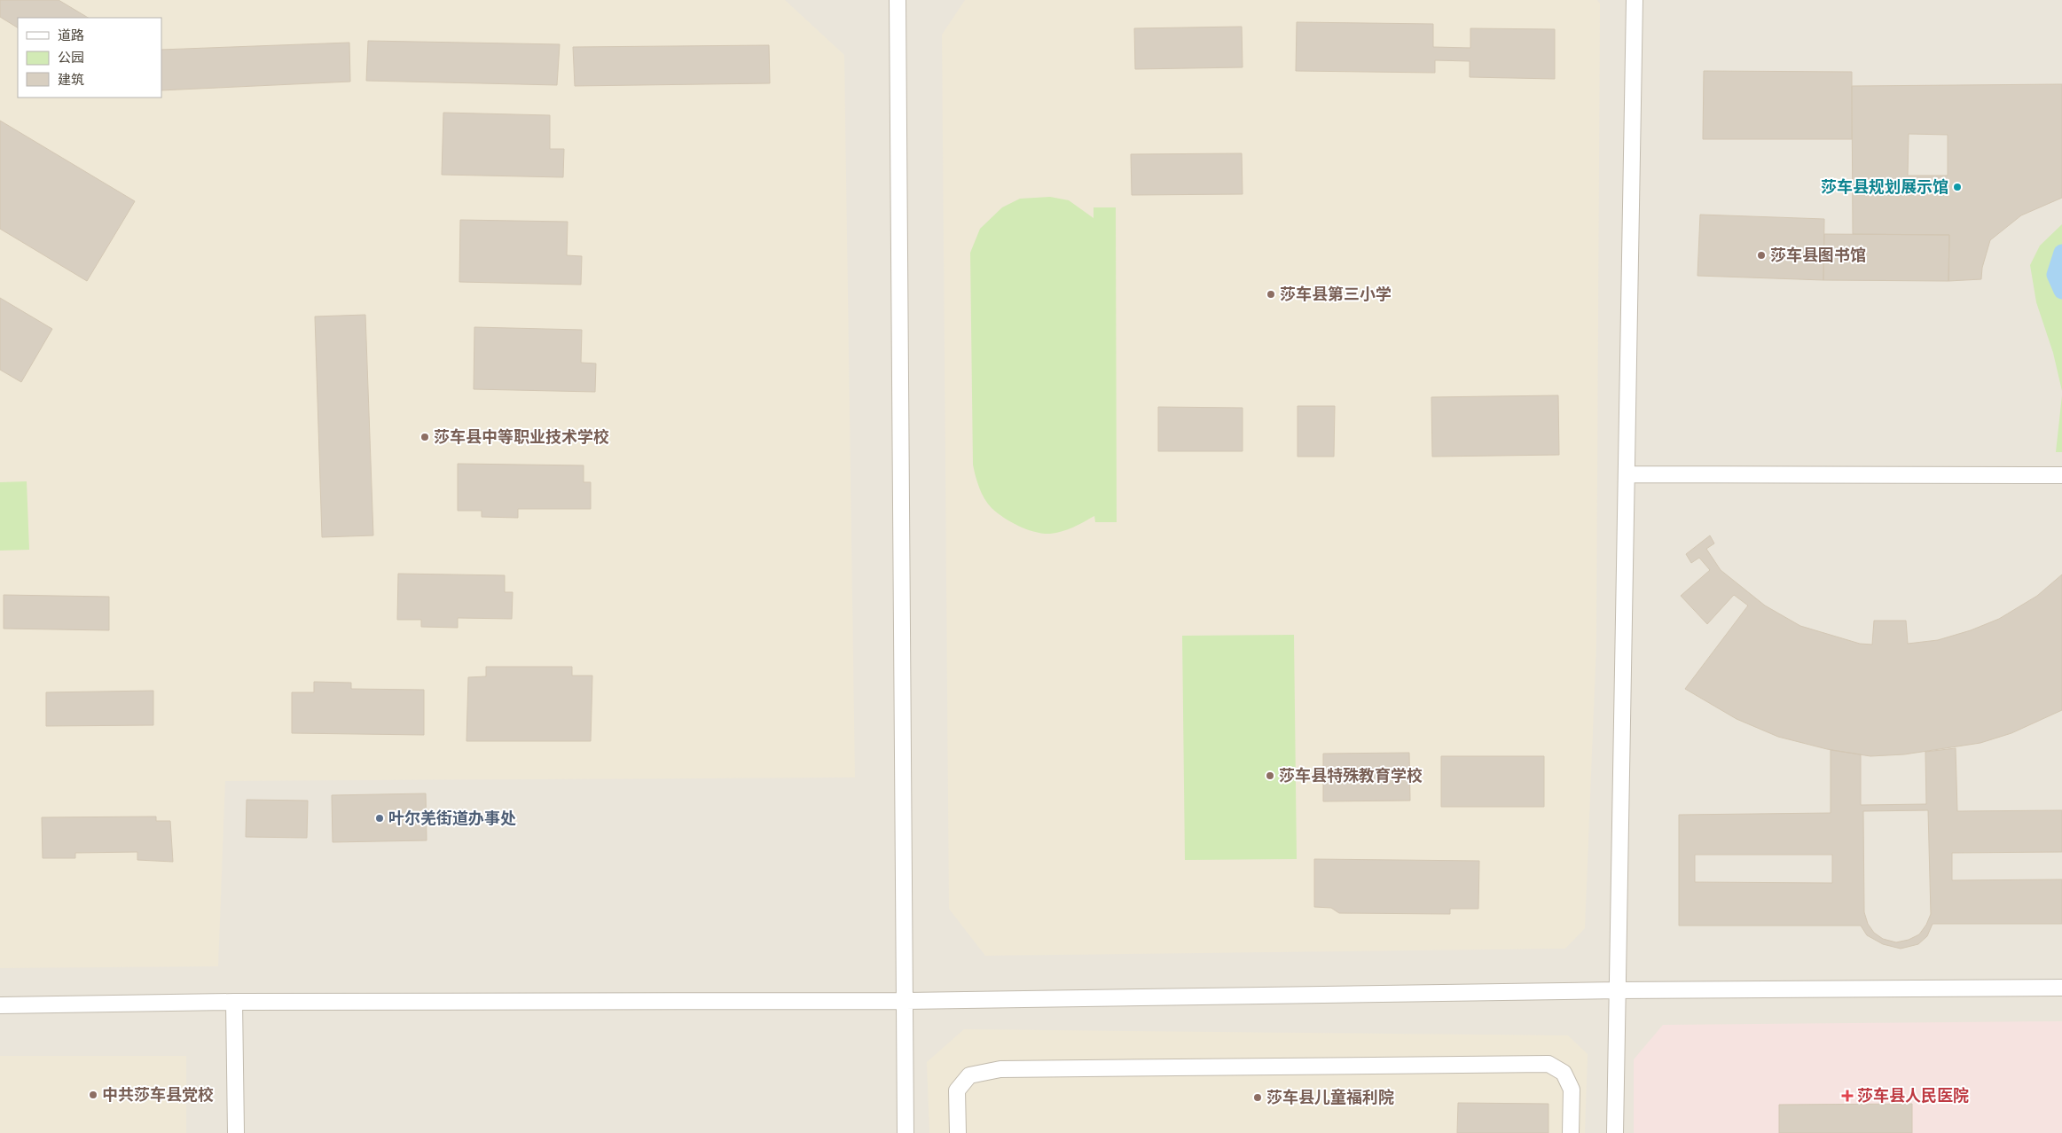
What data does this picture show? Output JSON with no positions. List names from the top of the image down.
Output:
{
  "places": {
    "other": [
      "莎车县规划展示馆",
      "莎车县图书馆",
      "莎车县第三小学",
      "莎车县中等职业技术学校",
      "莎车县特殊教育学校",
      "叶尔羌街道办事处",
      "中共莎车县党校",
      "莎车县儿童福利院"
    ],
    "health": ["莎车县人民医院"]
  },
  "legend": ["道路", "公园", "建筑"]
}
